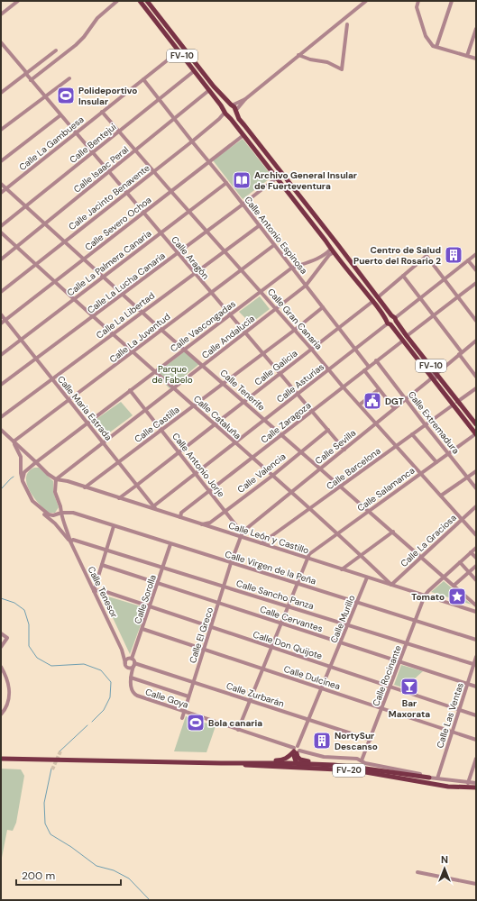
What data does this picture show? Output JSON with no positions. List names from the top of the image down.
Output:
{
  "streets": {
    "main road": ["FV-10", "FV-20"],
    "street": [
      "Calle La Gambuesa",
      "Calle Bentejui",
      "Calle Isaac Peral",
      "Calle Jacinto Benavente",
      "Calle Severo Ochoa",
      "Calle Antonio Espinosa",
      "Calle Aragón",
      "Calle La Palmera Canaria",
      "Calle La Lucha Canaria",
      "Calle La Libertad",
      "Calle Gran Canaria",
      "Calle Vascongadas",
      "Calle Andalucía",
      "Calle La Juventud",
      "Calle Galicia",
      "Calle Asturias",
      "Calle Tenerife",
      "Calle Maria Estrada",
      "Calle Cataluña",
      "Calle Zaragoza",
      "Calle Extremadura",
      "Calle Castilla",
      "Calle Sevilla",
      "Calle Antonio Jorje",
      "Calle Barcelona",
      "Calle Valencia",
      "Calle Salamanca",
      "Calle León y Castillo",
      "Calle La Graciosa",
      "Calle Virgen de la Peña",
      "Calle Tenesor",
      "Calle Sancho Panza",
      "Calle Sorolla",
      "Calle Cervantes",
      "Calle Murillo",
      "Calle El Greco",
      "Calle Don Quijote",
      "Calle Rocinante",
      "Calle Dulcinea",
      "Calle Zurbarán",
      "Calle Goya",
      "Calle Las Ventas"
    ]
  },
  "crossings": [
    ["FV-10", "Calle La Gambuesa"],
    ["FV-10", "Calle Bentejui"],
    ["FV-10", "Calle Isaac Peral"],
    ["FV-10", "Calle Jacinto Benavente"],
    ["FV-10", "Calle Severo Ochoa"],
    ["FV-10", "Calle La Lucha Canaria"],
    ["FV-10", "Calle Vascongadas"],
    ["FV-10", "Calle Andalucía"],
    ["FV-10", "Calle Galicia"],
    ["FV-10", "Calle Asturias"],
    ["FV-10", "Calle Zaragoza"],
    ["FV-10", "Calle Sevilla"],
    ["FV-10", "Calle Barcelona"],
    ["FV-10", "Calle Salamanca"],
    ["Calle La Gambuesa", "Calle Antonio Espinosa"],
    ["Calle La Gambuesa", "Calle Aragón"],
    ["Calle La Gambuesa", "Calle Gran Canaria"],
    ["Calle La Gambuesa", "Calle Tenerife"],
    ["Calle Bentejui", "Calle Antonio Espinosa"],
    ["Calle Bentejui", "Calle Aragón"],
    ["Calle Bentejui", "Calle Gran Canaria"],
    ["Calle Bentejui", "Calle Tenerife"],
    ["Calle Isaac Peral", "Calle Antonio Espinosa"],
    ["Calle Isaac Peral", "Calle Aragón"],
    ["Calle Isaac Peral", "Calle Gran Canaria"],
    ["Calle Isaac Peral", "Calle Tenerife"],
    ["Calle Isaac Peral", "Calle Cataluña"],
    ["Calle Jacinto Benavente", "Calle Antonio Espinosa"],
    ["Calle Jacinto Benavente", "Calle Aragón"],
    ["Calle Jacinto Benavente", "Calle Gran Canaria"],
    ["Calle Jacinto Benavente", "Calle Tenerife"],
    ["Calle Jacinto Benavente", "Calle Cataluña"],
    ["Calle Severo Ochoa", "Calle Antonio Espinosa"],
    ["Calle Severo Ochoa", "Calle Aragón"],
    ["Calle Severo Ochoa", "Calle Gran Canaria"],
    ["Calle Severo Ochoa", "Calle Tenerife"],
    ["Calle Severo Ochoa", "Calle Maria Estrada"],
    ["Calle Severo Ochoa", "Calle Cataluña"],
    ["Calle Antonio Espinosa", "Calle La Palmera Canaria"],
    ["Calle Antonio Espinosa", "Calle La Lucha Canaria"],
    ["Calle Antonio Espinosa", "Calle La Libertad"],
    ["Calle Antonio Espinosa", "Calle Vascongadas"],
    ["Calle Antonio Espinosa", "Calle Andalucía"],
    ["Calle Antonio Espinosa", "Calle La Juventud"],
    ["Calle Antonio Espinosa", "Calle Galicia"],
    ["Calle Antonio Espinosa", "Calle Asturias"],
    ["Calle Antonio Espinosa", "Calle Zaragoza"],
    ["Calle Antonio Espinosa", "Calle Castilla"],
    ["Calle Aragón", "Calle La Palmera Canaria"],
    ["Calle Aragón", "Calle La Lucha Canaria"],
    ["Calle Aragón", "Calle La Libertad"],
    ["Calle Aragón", "Calle Vascongadas"],
    ["Calle Aragón", "Calle Andalucía"],
    ["Calle Aragón", "Calle La Juventud"],
    ["Calle Aragón", "Calle Galicia"],
    ["Calle Aragón", "Calle Asturias"],
    ["Calle Aragón", "Calle Zaragoza"],
    ["Calle Aragón", "Calle Castilla"],
    ["Calle Aragón", "Calle Sevilla"],
    ["Calle Aragón", "Calle Valencia"],
    ["Calle La Palmera Canaria", "Calle Gran Canaria"],
    ["Calle La Palmera Canaria", "Calle Tenerife"],
    ["Calle La Palmera Canaria", "Calle Maria Estrada"],
    ["Calle La Palmera Canaria", "Calle Cataluña"],
    ["Calle La Lucha Canaria", "Calle Gran Canaria"],
    ["Calle La Lucha Canaria", "Calle Tenerife"],
    ["Calle La Lucha Canaria", "Calle Maria Estrada"],
    ["Calle La Lucha Canaria", "Calle Cataluña"],
    ["Calle La Libertad", "Calle Gran Canaria"],
    ["Calle La Libertad", "Calle Tenerife"],
    ["Calle La Libertad", "Calle Maria Estrada"],
    ["Calle La Libertad", "Calle Cataluña"],
    ["Calle Gran Canaria", "Calle Vascongadas"],
    ["Calle Gran Canaria", "Calle Andalucía"],
    ["Calle Gran Canaria", "Calle La Juventud"],
    ["Calle Gran Canaria", "Calle Galicia"],
    ["Calle Gran Canaria", "Calle Asturias"],
    ["Calle Gran Canaria", "Calle Zaragoza"],
    ["Calle Gran Canaria", "Calle Castilla"],
    ["Calle Gran Canaria", "Calle Sevilla"],
    ["Calle Gran Canaria", "Calle Barcelona"],
    ["Calle Gran Canaria", "Calle Salamanca"],
    ["Calle Gran Canaria", "Calle La Graciosa"],
    ["Calle Vascongadas", "Calle Andalucía"],
    ["Calle Vascongadas", "Calle Tenerife"],
    ["Calle Vascongadas", "Calle Maria Estrada"],
    ["Calle Vascongadas", "Calle Cataluña"],
    ["Calle Vascongadas", "Calle Antonio Jorje"],
    ["Calle Andalucía", "Calle Tenerife"],
    ["Calle Andalucía", "Calle Maria Estrada"],
    ["Calle Andalucía", "Calle Cataluña"],
    ["Calle Andalucía", "Calle Antonio Jorje"],
    ["Calle Andalucía", "Calle León y Castillo"],
    ["Calle Andalucía", "Calle Tenesor"],
    ["Calle La Juventud", "Calle Tenerife"],
    ["Calle La Juventud", "Calle Maria Estrada"],
    ["Calle La Juventud", "Calle Cataluña"],
    ["Calle Galicia", "Calle Tenerife"],
    ["Calle Galicia", "Calle Maria Estrada"],
    ["Calle Galicia", "Calle Cataluña"],
    ["Calle Galicia", "Calle Antonio Jorje"],
    ["Calle Galicia", "Calle León y Castillo"],
    ["Calle Asturias", "Calle Tenerife"],
    ["Calle Asturias", "Calle Maria Estrada"],
    ["Calle Asturias", "Calle Cataluña"],
    ["Calle Asturias", "Calle Antonio Jorje"],
    ["Calle Tenerife", "Calle Zaragoza"],
    ["Calle Tenerife", "Calle Castilla"],
    ["Calle Tenerife", "Calle Sevilla"],
    ["Calle Tenerife", "Calle Barcelona"],
    ["Calle Tenerife", "Calle Valencia"],
    ["Calle Tenerife", "Calle Salamanca"],
    ["Calle Tenerife", "Calle La Graciosa"],
    ["Calle Maria Estrada", "Calle Castilla"],
    ["Calle Maria Estrada", "Calle León y Castillo"],
    ["Calle Cataluña", "Calle Zaragoza"],
    ["Calle Cataluña", "Calle Castilla"],
    ["Calle Cataluña", "Calle Sevilla"],
    ["Calle Cataluña", "Calle Barcelona"],
    ["Calle Cataluña", "Calle Valencia"],
    ["Calle Cataluña", "Calle Salamanca"],
    ["Calle Cataluña", "Calle León y Castillo"],
    ["Calle Cataluña", "Calle La Graciosa"],
    ["Calle Zaragoza", "Calle Extremadura"],
    ["Calle Zaragoza", "Calle Antonio Jorje"],
    ["Calle Zaragoza", "Calle León y Castillo"],
    ["Calle Extremadura", "Calle Sevilla"],
    ["Calle Extremadura", "Calle Barcelona"],
    ["Calle Extremadura", "Calle Salamanca"],
    ["Calle Castilla", "Calle Antonio Jorje"],
    ["Calle Castilla", "Calle León y Castillo"],
    ["Calle Sevilla", "Calle Antonio Jorje"],
    ["Calle Sevilla", "Calle León y Castillo"],
    ["Calle Sevilla", "Calle El Greco"],
    ["Calle Antonio Jorje", "Calle Valencia"],
    ["Calle Antonio Jorje", "Calle León y Castillo"],
    ["Calle Antonio Jorje", "Calle El Greco"],
    ["Calle Barcelona", "Calle León y Castillo"],
    ["Calle Valencia", "Calle León y Castillo"],
    ["Calle Salamanca", "Calle León y Castillo"],
    ["Calle León y Castillo", "Calle La Graciosa"],
    ["Calle León y Castillo", "Calle Tenesor"],
    ["Calle León y Castillo", "Calle Murillo"],
    ["Calle León y Castillo", "Calle El Greco"],
    ["Calle León y Castillo", "Calle Rocinante"],
    ["Calle Virgen de la Peña", "Calle Tenesor"],
    ["Calle Virgen de la Peña", "Calle Sorolla"],
    ["Calle Virgen de la Peña", "Calle Murillo"],
    ["Calle Virgen de la Peña", "Calle El Greco"],
    ["Calle Virgen de la Peña", "Calle Rocinante"],
    ["Calle Tenesor", "Calle Sancho Panza"],
    ["Calle Tenesor", "Calle Sorolla"],
    ["Calle Tenesor", "Calle Don Quijote"],
    ["Calle Tenesor", "Calle Zurbarán"],
    ["Calle Tenesor", "Calle Goya"],
    ["Calle Sancho Panza", "Calle Sorolla"],
    ["Calle Sancho Panza", "Calle Murillo"],
    ["Calle Sancho Panza", "Calle El Greco"],
    ["Calle Sancho Panza", "Calle Rocinante"],
    ["Calle Sancho Panza", "Calle Las Ventas"],
    ["Calle Sorolla", "Calle Cervantes"],
    ["Calle Sorolla", "Calle Don Quijote"],
    ["Calle Sorolla", "Calle Dulcinea"],
    ["Calle Cervantes", "Calle Murillo"],
    ["Calle Cervantes", "Calle El Greco"],
    ["Calle Cervantes", "Calle Rocinante"],
    ["Calle Cervantes", "Calle Las Ventas"],
    ["Calle Murillo", "Calle Don Quijote"],
    ["Calle Murillo", "Calle Dulcinea"],
    ["Calle Murillo", "Calle Zurbarán"],
    ["Calle Murillo", "Calle Goya"],
    ["Calle El Greco", "Calle Don Quijote"],
    ["Calle El Greco", "Calle Dulcinea"],
    ["Calle El Greco", "Calle Zurbarán"],
    ["Calle El Greco", "Calle Goya"],
    ["Calle Don Quijote", "Calle Rocinante"],
    ["Calle Don Quijote", "Calle Las Ventas"],
    ["Calle Rocinante", "Calle Dulcinea"],
    ["Calle Rocinante", "Calle Zurbarán"],
    ["Calle Rocinante", "Calle Goya"],
    ["Calle Dulcinea", "Calle Las Ventas"],
    ["Calle Zurbarán", "Calle Goya"]
  ],
  "parks": ["Parque de Fabelo"],
  "places": {
    "sports": ["Polideportivo Insular", "Bola canaria"],
    "library": ["Archivo General Insular de Fuerteventura"],
    "building": ["Centro de Salud Puerto del Rosario 2", "NortySur Descanso"],
    "public building": ["DGT"],
    "place": ["Tomato"],
    "bar": ["Bar Maxorata"]
  },
  "scale_bar": "200 m",
  "north": "top"
}
